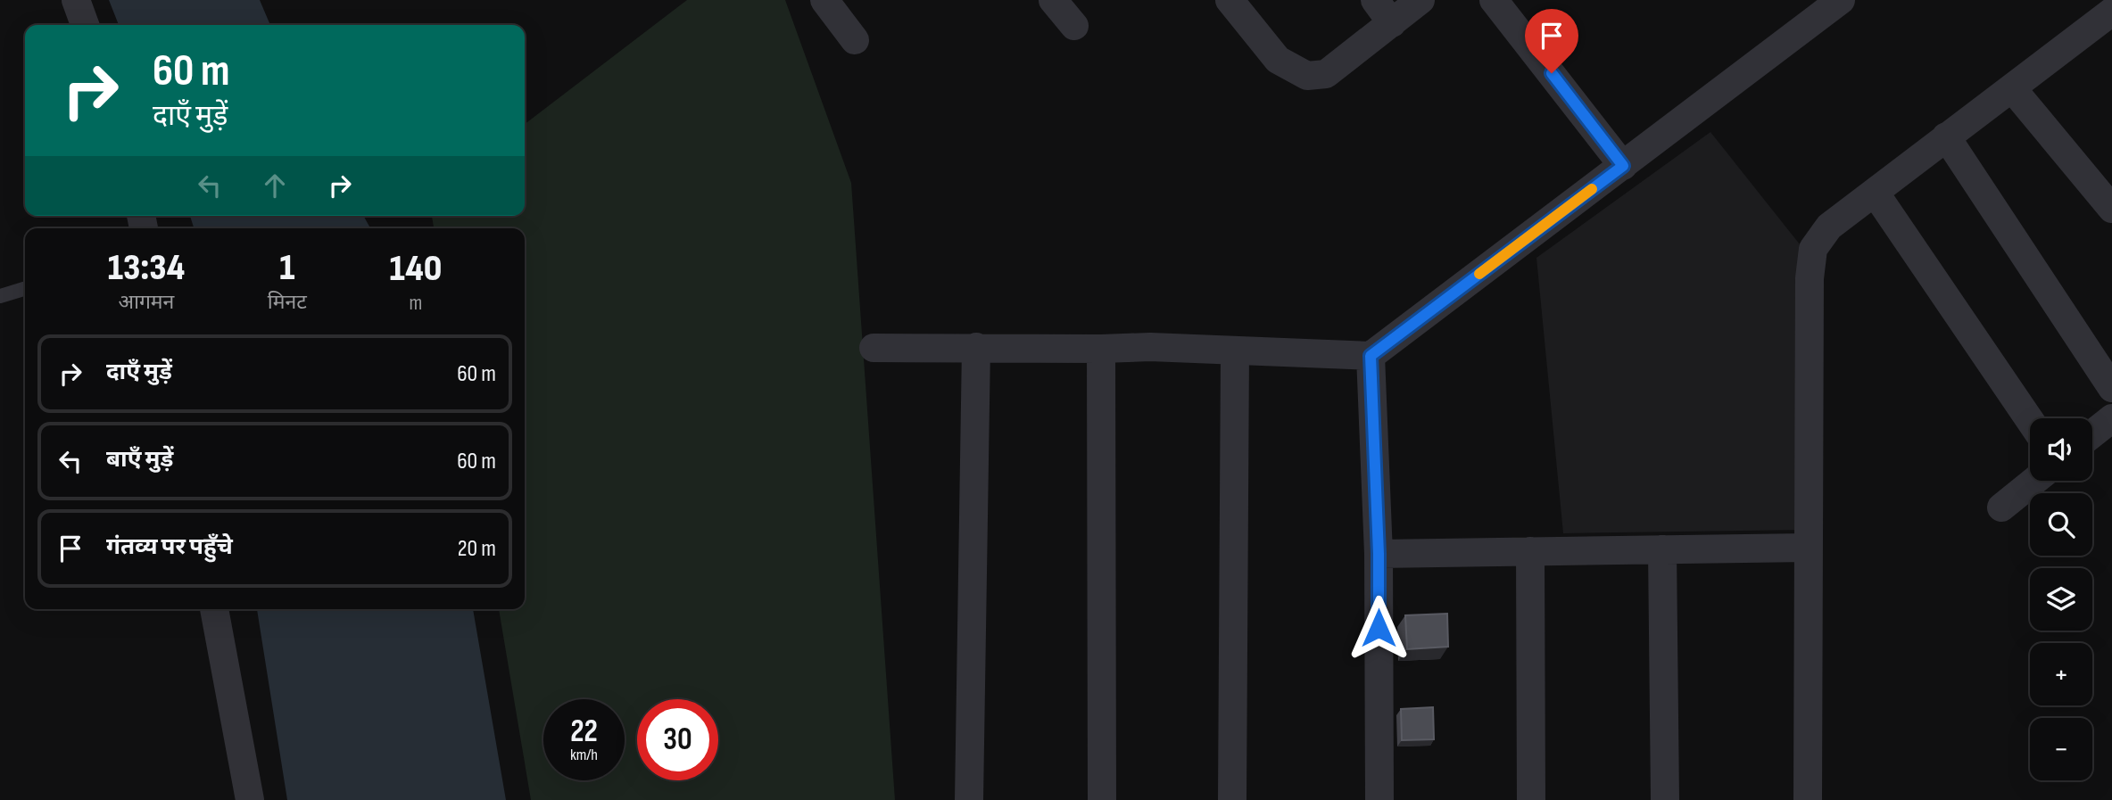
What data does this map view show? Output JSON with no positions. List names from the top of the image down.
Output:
{
  "page": {
    "turn": ["60 m", "दाएँ मुड़ें"],
    "eta": [
      "13:34",
      "आगमन",
      "1",
      "मिनट",
      "140",
      "m"
    ],
    "list": [
      {
        "name": "दाएँ मुड़ें",
        "value": "60 m"
      },
      {
        "name": "बाएँ मुड़ें",
        "value": "60 m"
      },
      {
        "name": "गंतव्य पर पहुँचे",
        "value": "20 m"
      }
    ],
    "map_buttons": ["+", "−"],
    "speed": "22 km/h",
    "limit": "30"
  }
}
